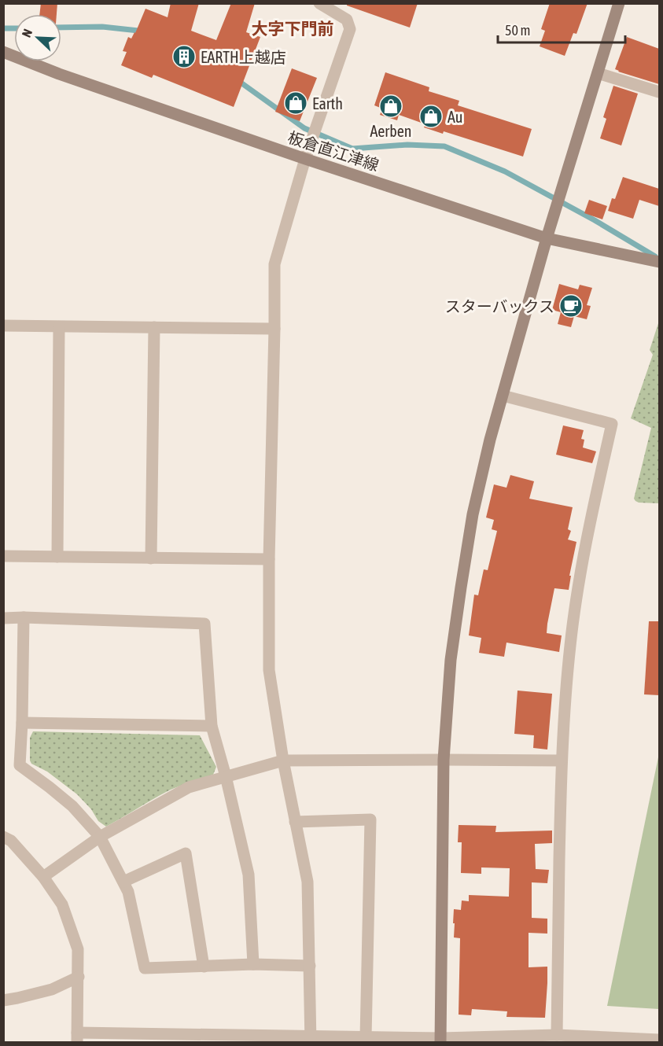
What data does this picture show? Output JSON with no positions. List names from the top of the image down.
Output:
{
  "streets": {
    "street": ["板倉直江津線"]
  },
  "districts": ["大字下門前"],
  "places": {
    "building": ["EARTH上越店"],
    "shop": ["Earth", "Aerben", "Au"],
    "cafe": ["スターバックス"]
  },
  "scale_bar": "50 m",
  "north": "top left"
}
